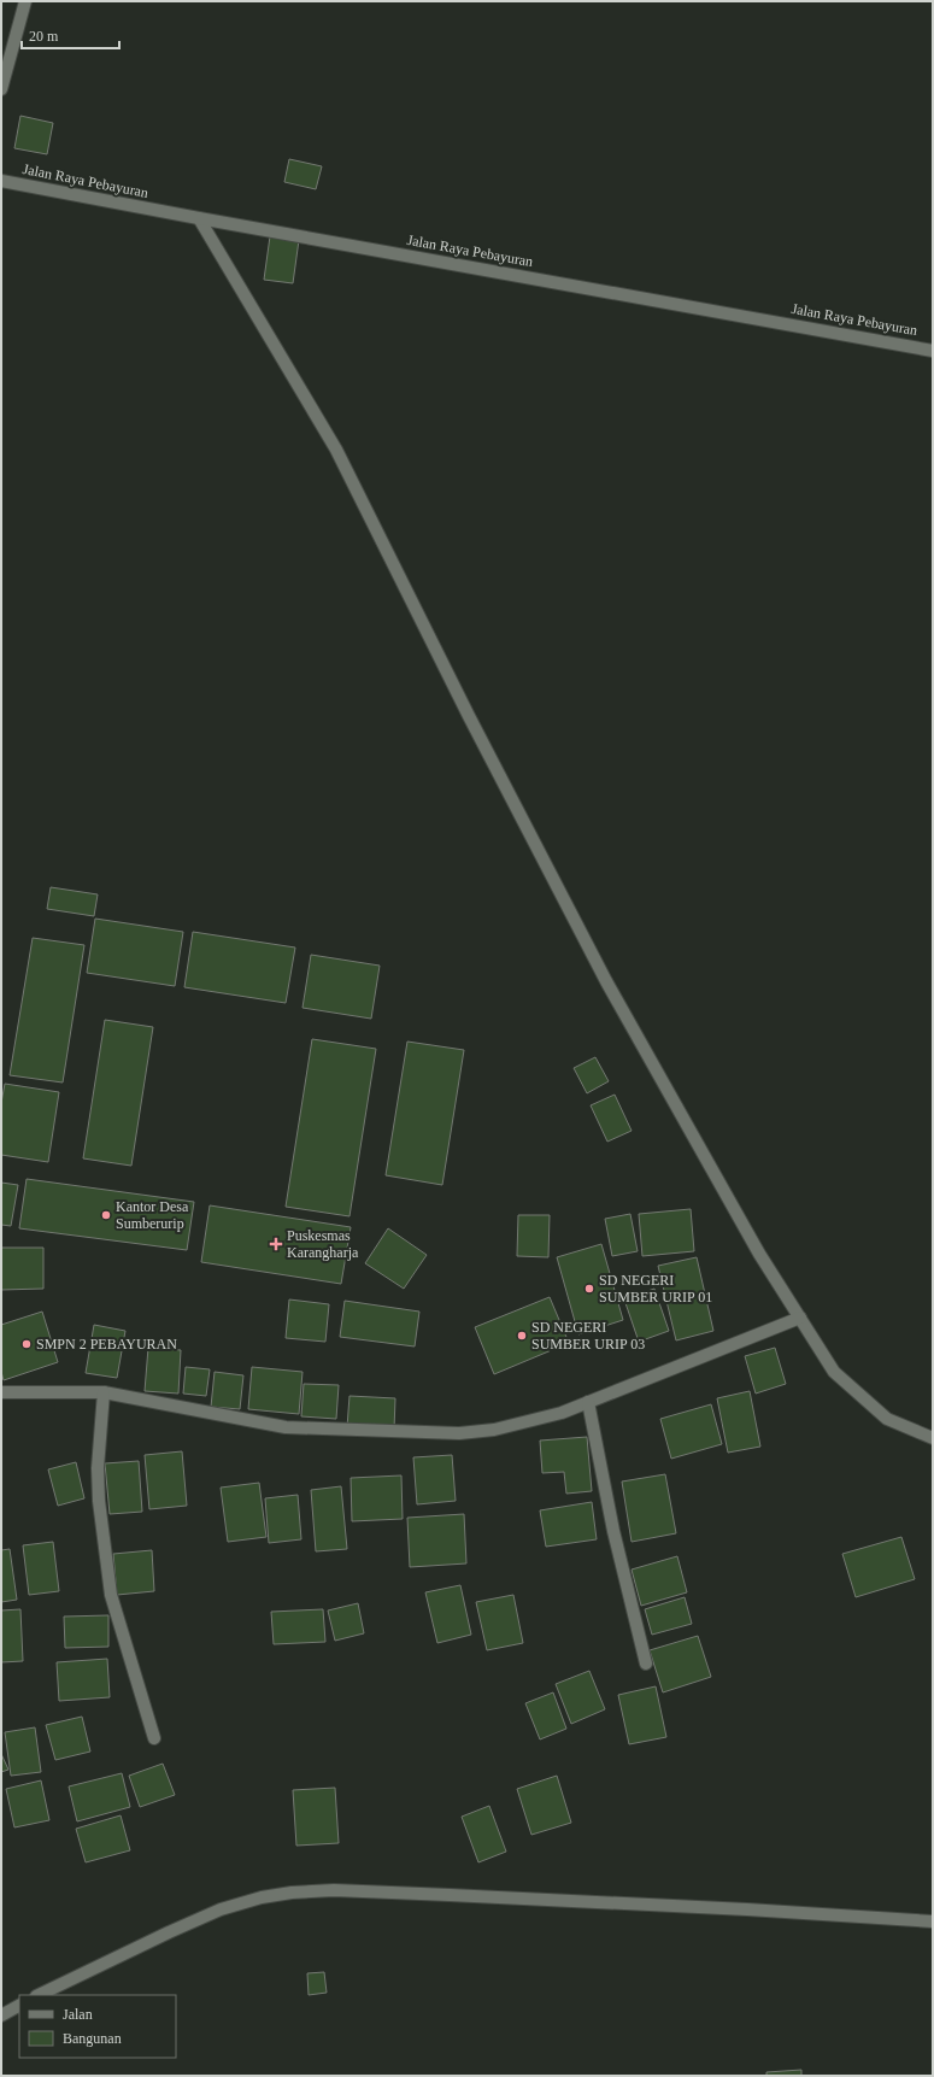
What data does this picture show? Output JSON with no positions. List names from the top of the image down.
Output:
{
  "streets": {
    "street": ["Jalan Raya Pebayuran"]
  },
  "places": {
    "other": [
      "Kantor Desa Sumberurip",
      "SD NEGERI SUMBER URIP 01",
      "SD NEGERI SUMBER URIP 03",
      "SMPN 2 PEBAYURAN"
    ],
    "health": ["Puskesmas Karangharja"]
  },
  "legend": ["Jalan", "Bangunan"],
  "scale_bar": "20 m"
}
